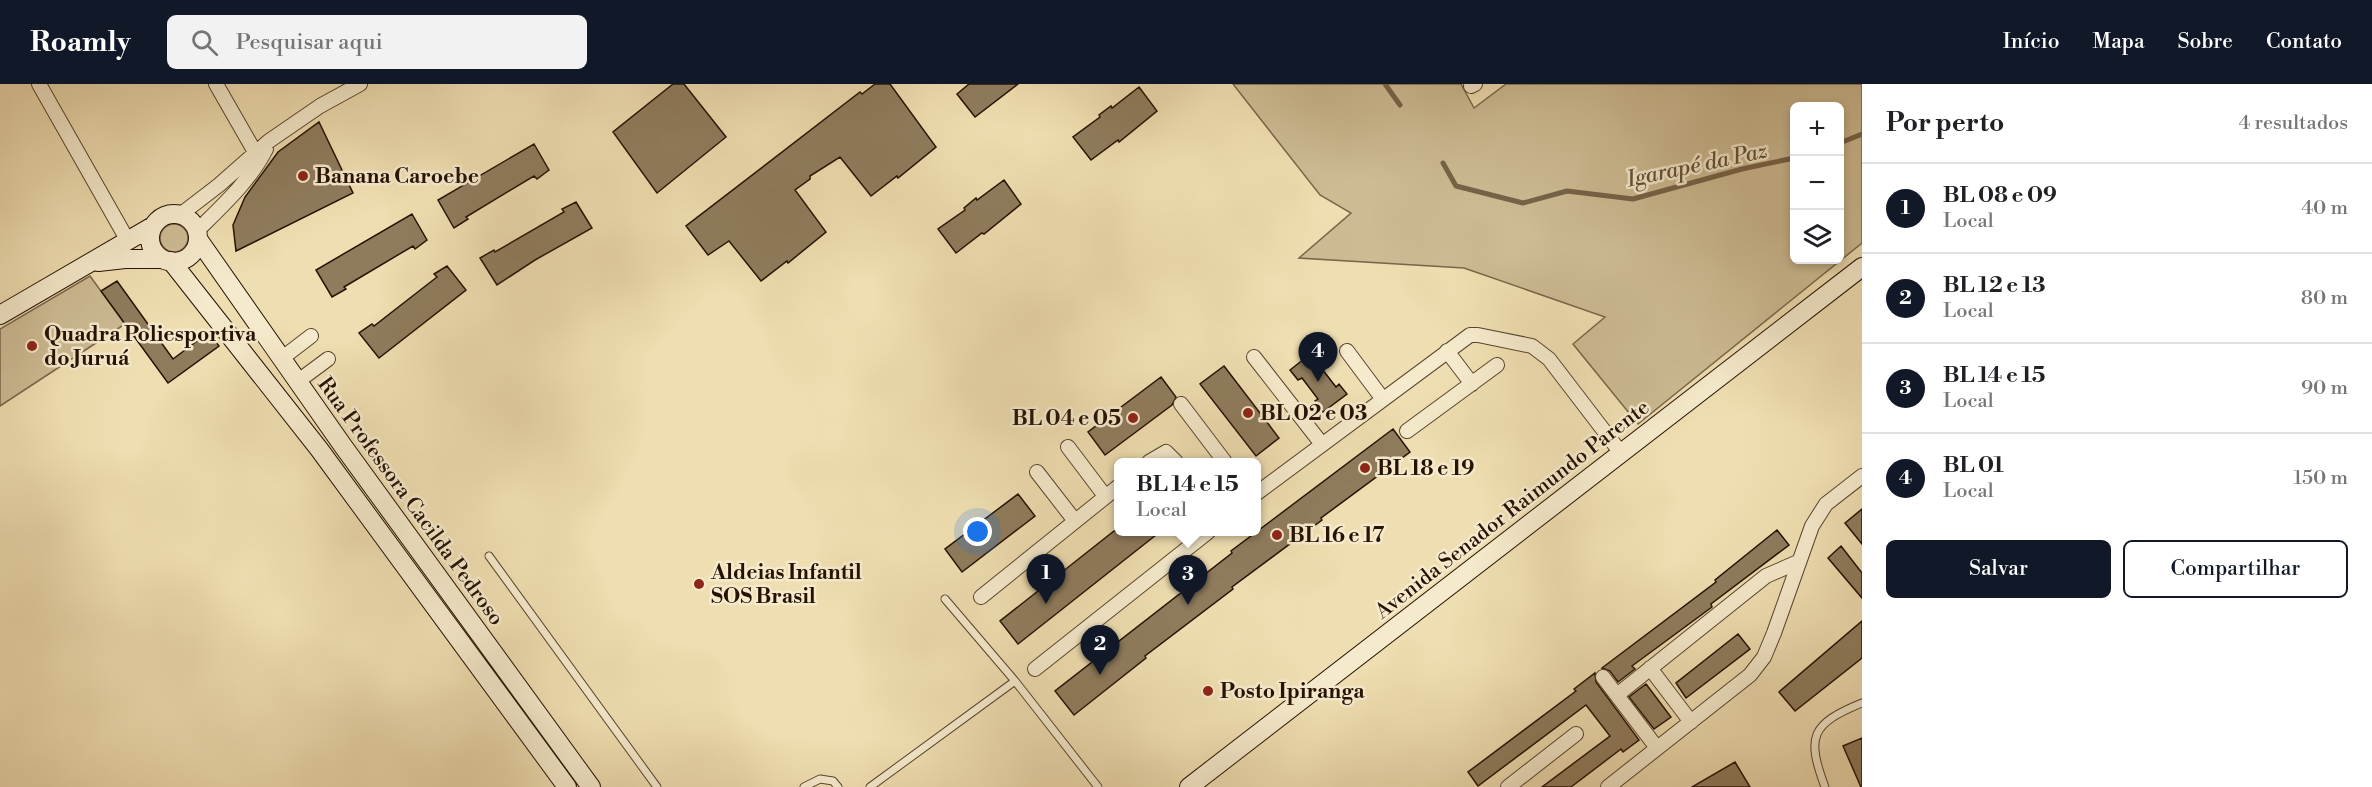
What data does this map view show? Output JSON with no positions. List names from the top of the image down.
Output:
{
  "streets": {
    "street": ["Rua Professora Cacilda Pedroso", "Avenida Senador Raimundo Parente"]
  },
  "water": ["Igarapé da Paz"],
  "places": [
    "Banana Caroebe",
    "Quadra Poliesportiva do Juruá",
    "BL 02 e 03",
    "BL 04 e 05",
    "BL 18 e 19",
    "BL 16 e 17",
    "Aldeias Infantil SOS Brasil",
    "Posto Ipiranga"
  ],
  "page": {
    "header": "Roamly",
    "search": "Pesquisar aqui",
    "nav": [
      "Início",
      "Mapa",
      "Sobre",
      "Contato"
    ],
    "heading": ["Por perto", "4 resultados"],
    "map_buttons": ["+", "−"],
    "list": [
      {
        "mark": "1",
        "name": "BL 08 e 09",
        "note": "Local",
        "value": "40 m"
      },
      {
        "mark": "2",
        "name": "BL 12 e 13",
        "note": "Local",
        "value": "80 m"
      },
      {
        "mark": "3",
        "name": "BL 14 e 15",
        "note": "Local",
        "value": "90 m"
      },
      {
        "mark": "4",
        "name": "BL 01",
        "note": "Local",
        "value": "150 m"
      }
    ],
    "pins": [
      "4",
      "1",
      "3",
      "2"
    ],
    "popup": ["BL 14 e 15", "Local"],
    "buttons": ["Salvar", "Compartilhar"]
  }
}
